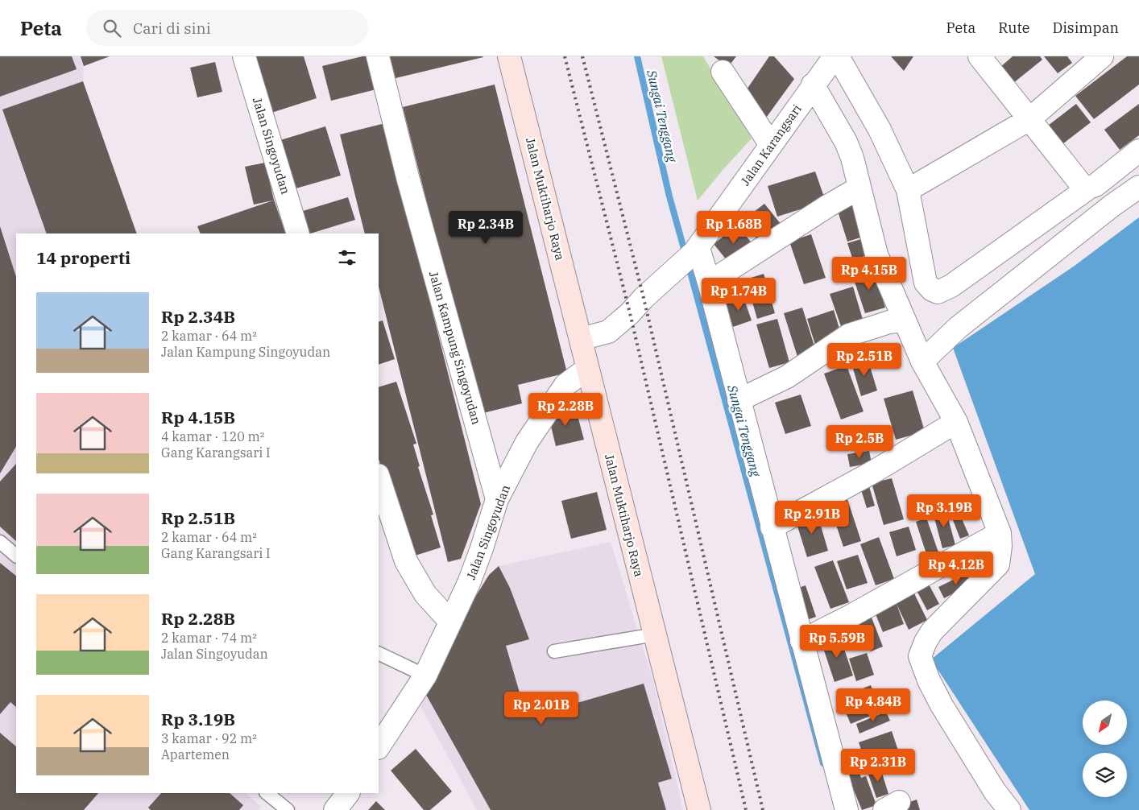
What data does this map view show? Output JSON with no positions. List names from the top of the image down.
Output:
{
  "streets": {
    "street": [
      "Jalan Karangsari",
      "Jalan Singoyudan",
      "Jalan Muktiharjo Raya",
      "Jalan Kampung Singoyudan"
    ]
  },
  "crossings": [
    ["Jalan Karangsari", "Jalan Muktiharjo Raya"],
    ["Jalan Singoyudan", "Jalan Muktiharjo Raya"],
    ["Jalan Singoyudan", "Jalan Kampung Singoyudan"]
  ],
  "water": ["Sungai Tenggang"],
  "north": "bottom left",
  "page": {
    "header": "Peta",
    "search": "Cari di sini",
    "nav": ["Peta", "Rute", "Disimpan"],
    "price": [
      "Rp 2.34B",
      "Rp 1.68B",
      "Rp 4.15B",
      "Rp 1.74B",
      "Rp 2.51B",
      "Rp 2.28B",
      "Rp 2.5B",
      "Rp 3.19B",
      "Rp 2.91B",
      "Rp 4.12B",
      "Rp 5.59B",
      "Rp 4.84B",
      "Rp 2.01B",
      "Rp 2.31B"
    ],
    "heading": "14 properti",
    "list": [
      {
        "name": "Rp 2.34B",
        "note": "2 kamar · 64 m² · Jalan Kampung Singoyudan"
      },
      {
        "name": "Rp 4.15B",
        "note": "4 kamar · 120 m² · Gang Karangsari I"
      },
      {
        "name": "Rp 2.51B",
        "note": "2 kamar · 64 m² · Gang Karangsari I"
      },
      {
        "name": "Rp 2.28B",
        "note": "2 kamar · 74 m² · Jalan Singoyudan"
      },
      {
        "name": "Rp 3.19B",
        "note": "3 kamar · 92 m² · Apartemen"
      }
    ]
  }
}
